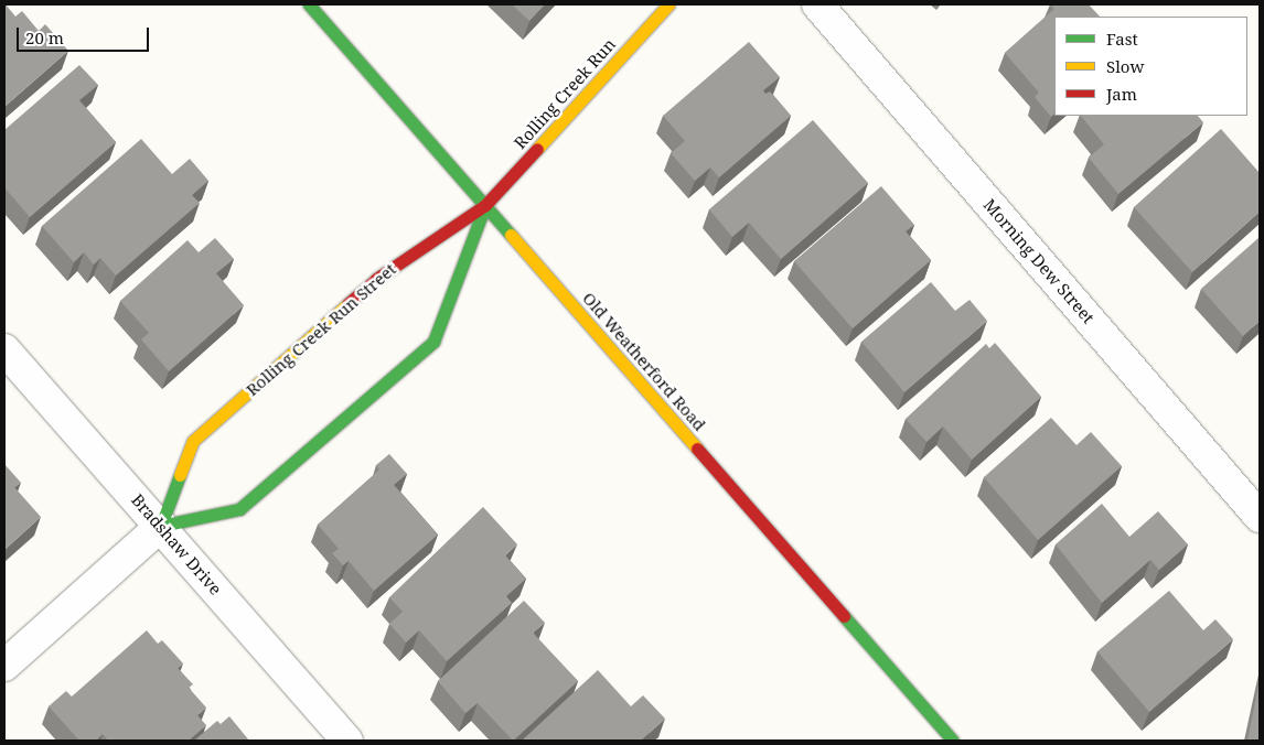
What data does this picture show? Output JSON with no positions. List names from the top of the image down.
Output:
{
  "streets": {
    "street": [
      "Rolling Creek Run",
      "Morning Dew Street",
      "Rolling Creek Run Street",
      "Old Weatherford Road",
      "Bradshaw Drive"
    ]
  },
  "crossings": [
    ["Rolling Creek Run", "Rolling Creek Run Street"],
    ["Rolling Creek Run", "Old Weatherford Road"],
    ["Rolling Creek Run Street", "Old Weatherford Road"],
    ["Rolling Creek Run Street", "Bradshaw Drive"]
  ],
  "legend": ["Fast", "Slow", "Jam"],
  "scale_bar": "20 m"
}
